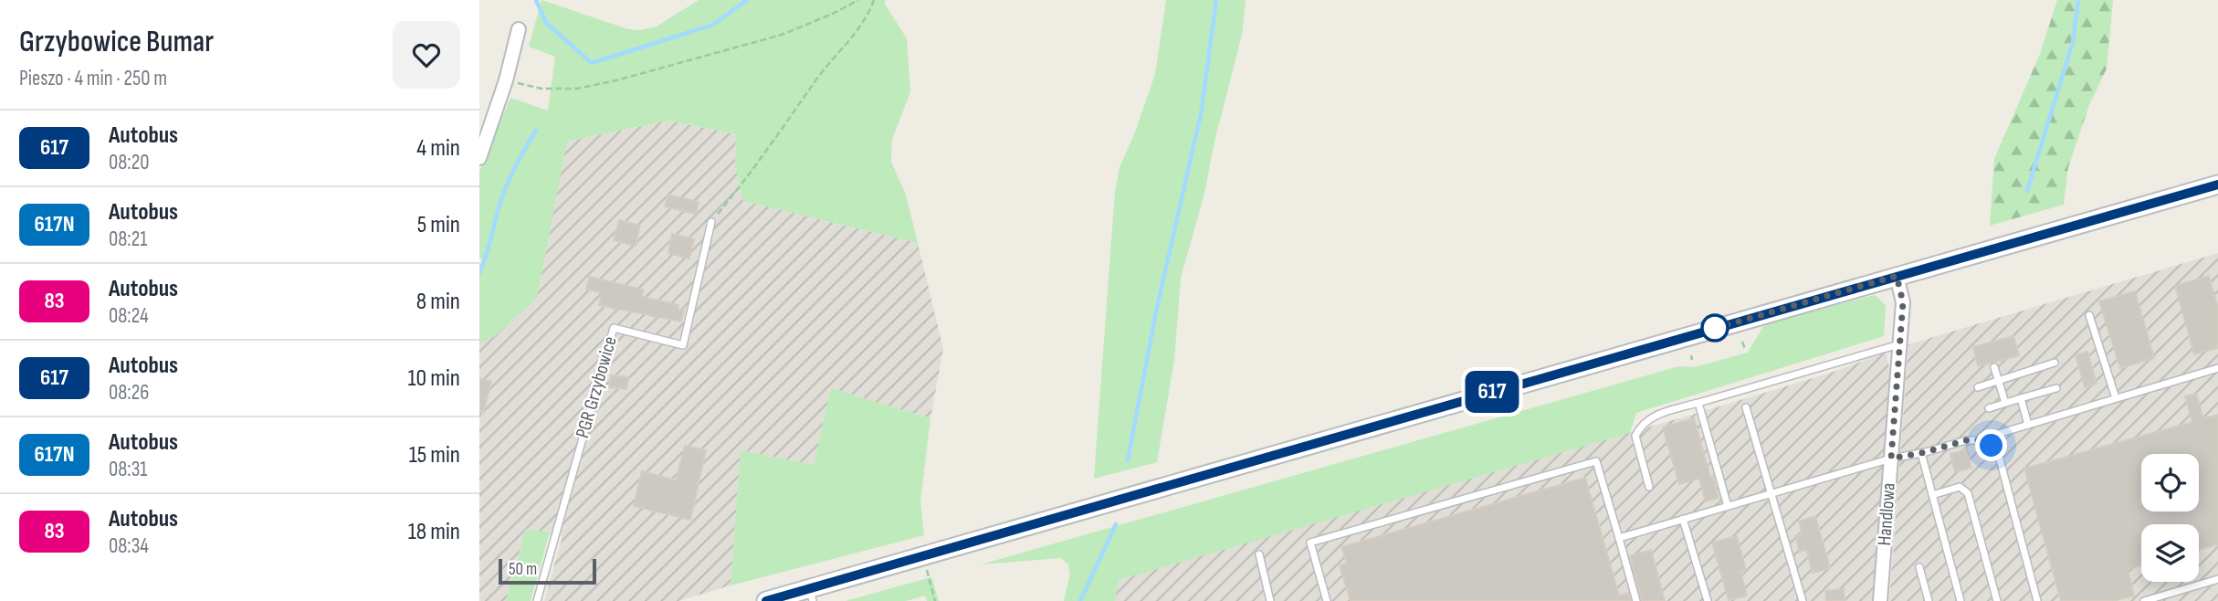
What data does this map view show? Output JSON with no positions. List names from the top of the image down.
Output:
{
  "streets": {
    "street": ["Handlowa"],
    "lane": ["PGR Grzybowice"]
  },
  "lines": ["bus line 617"],
  "scale_bar": "50 m",
  "page": {
    "heading": ["Grzybowice Bumar", "Pieszo · 4 min · 250 m"],
    "on_map": "617",
    "list": [
      {
        "mark": "617",
        "name": "Autobus",
        "note": "08:20",
        "value": "4 min"
      },
      {
        "mark": "617N",
        "name": "Autobus",
        "note": "08:21",
        "value": "5 min"
      },
      {
        "mark": "83",
        "name": "Autobus",
        "note": "08:24",
        "value": "8 min"
      },
      {
        "mark": "617",
        "name": "Autobus",
        "note": "08:26",
        "value": "10 min"
      },
      {
        "mark": "617N",
        "name": "Autobus",
        "note": "08:31",
        "value": "15 min"
      },
      {
        "mark": "83",
        "name": "Autobus",
        "note": "08:34",
        "value": "18 min"
      }
    ],
    "scale": "50 m"
  }
}
